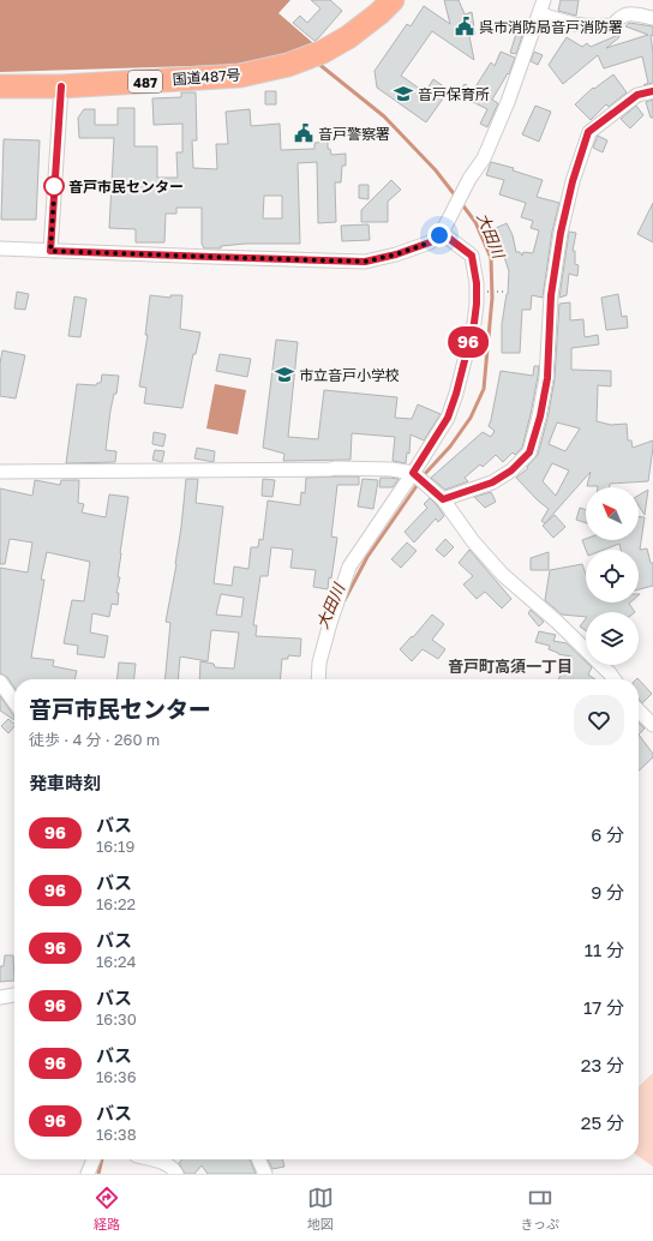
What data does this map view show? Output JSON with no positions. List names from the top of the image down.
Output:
{
  "streets": {
    "highway": ["国道487号", "487"]
  },
  "districts": ["音戸町高須一丁目"],
  "water": ["大田川"],
  "places": {
    "public building": ["呉市消防局音戸消防署", "音戸警察署"],
    "school or university": ["音戸保育所", "市立音戸小学校"],
    "other": ["音戸市民センター"]
  },
  "lines": ["bus line 96"],
  "north": "top left",
  "page": {
    "on_map": "96",
    "heading": [
      ["音戸市民センター", "徒歩 · 4 分 · 260 m"],
      "発車時刻"
    ],
    "list": [
      {
        "mark": "96",
        "name": "バス",
        "note": "16:19",
        "value": "6 分"
      },
      {
        "mark": "96",
        "name": "バス",
        "note": "16:22",
        "value": "9 分"
      },
      {
        "mark": "96",
        "name": "バス",
        "note": "16:24",
        "value": "11 分"
      },
      {
        "mark": "96",
        "name": "バス",
        "note": "16:30",
        "value": "17 分"
      },
      {
        "mark": "96",
        "name": "バス",
        "note": "16:36",
        "value": "23 分"
      },
      {
        "mark": "96",
        "name": "バス",
        "note": "16:38",
        "value": "25 分"
      }
    ],
    "tabs": ["経路", "地図", "きっぷ"]
  }
}
